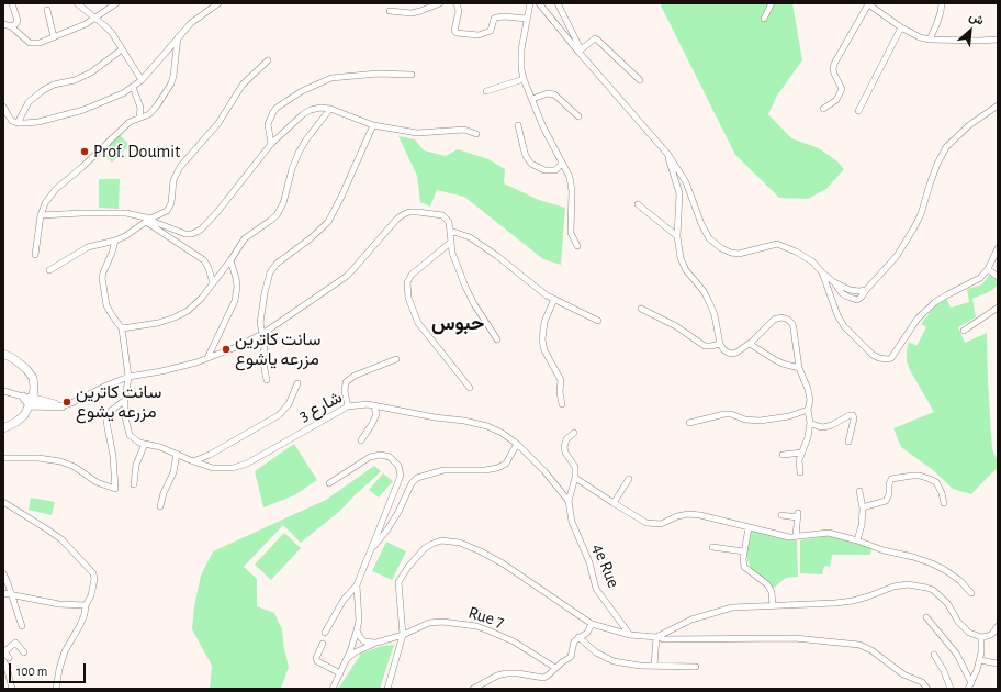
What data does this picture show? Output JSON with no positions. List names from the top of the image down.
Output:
{
  "streets": {
    "street": ["شارع 3", "4e Rue", "Rue 7"]
  },
  "crossings": [
    ["شارع 3", "4e Rue"]
  ],
  "districts": ["حبوس"],
  "places": ["Prof. Doumit", "سانت كاترين مزرعه ياشوع", "سانت كاترين مزرعه يشوع"],
  "scale_bar": "100 m",
  "north": "top right"
}
